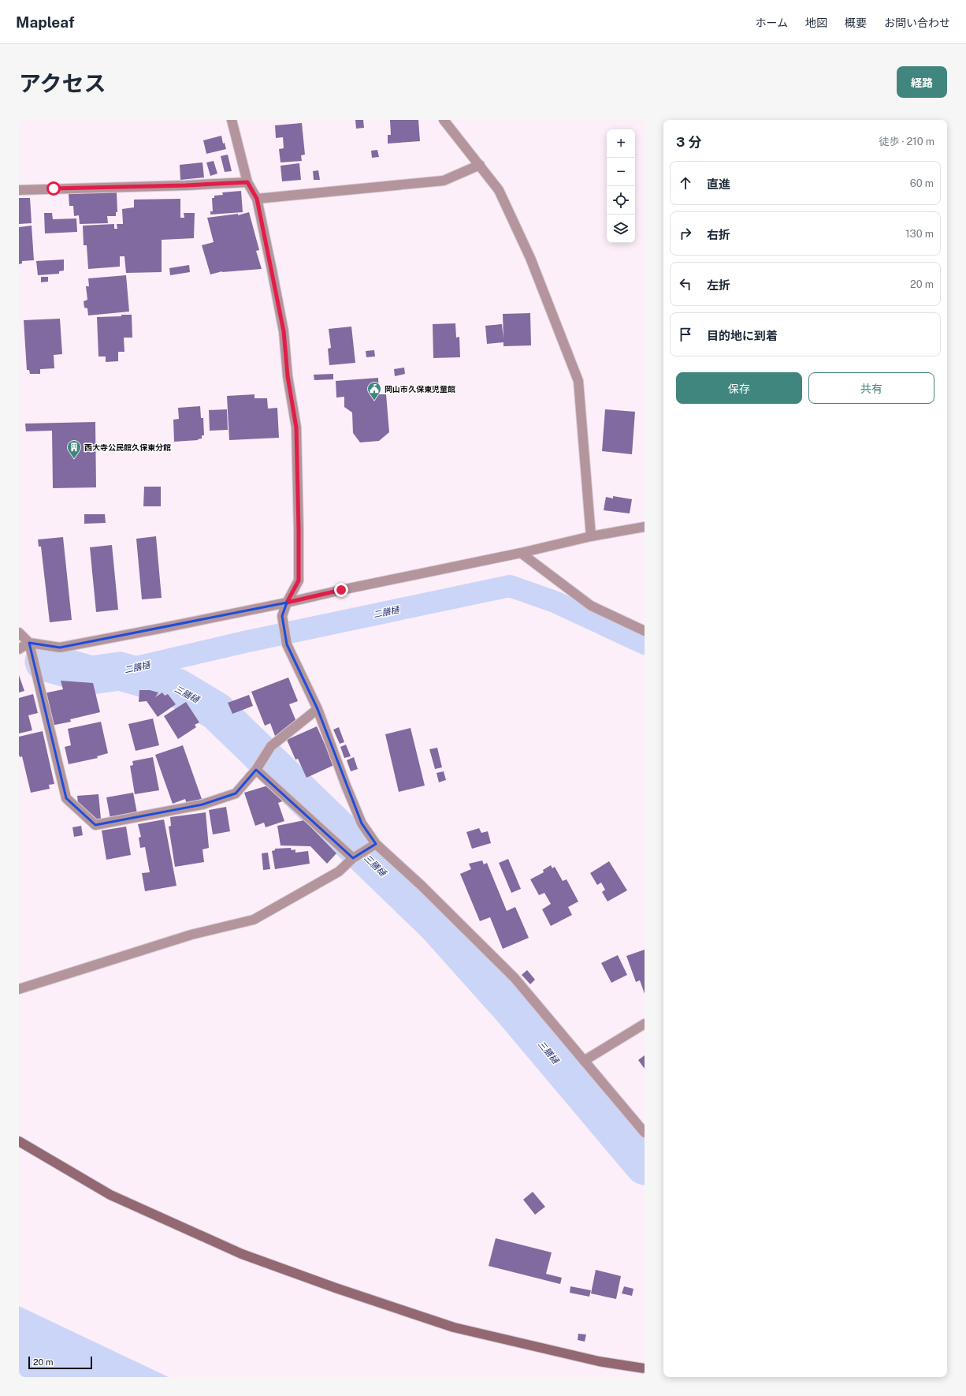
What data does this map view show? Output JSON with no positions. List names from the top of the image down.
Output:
{
  "water": ["二膳樋", "三膳樋"],
  "places": {
    "public building": ["岡山市久保東児童館"],
    "building": ["西大寺公民館久保東分館"]
  },
  "scale_bar": "20 m",
  "page": {
    "header": "Mapleaf",
    "nav": [
      "ホーム",
      "地図",
      "概要",
      "お問い合わせ"
    ],
    "title": "アクセス",
    "buttons": [
      "経路",
      ["保存", "共有"]
    ],
    "heading": ["3 分", "徒歩 · 210 m"],
    "map_buttons": ["+", "−"],
    "list": [
      ["直進", "60 m"],
      ["右折", "130 m"],
      ["左折", "20 m"],
      "目的地に到着"
    ],
    "scale": "20 m"
  }
}
